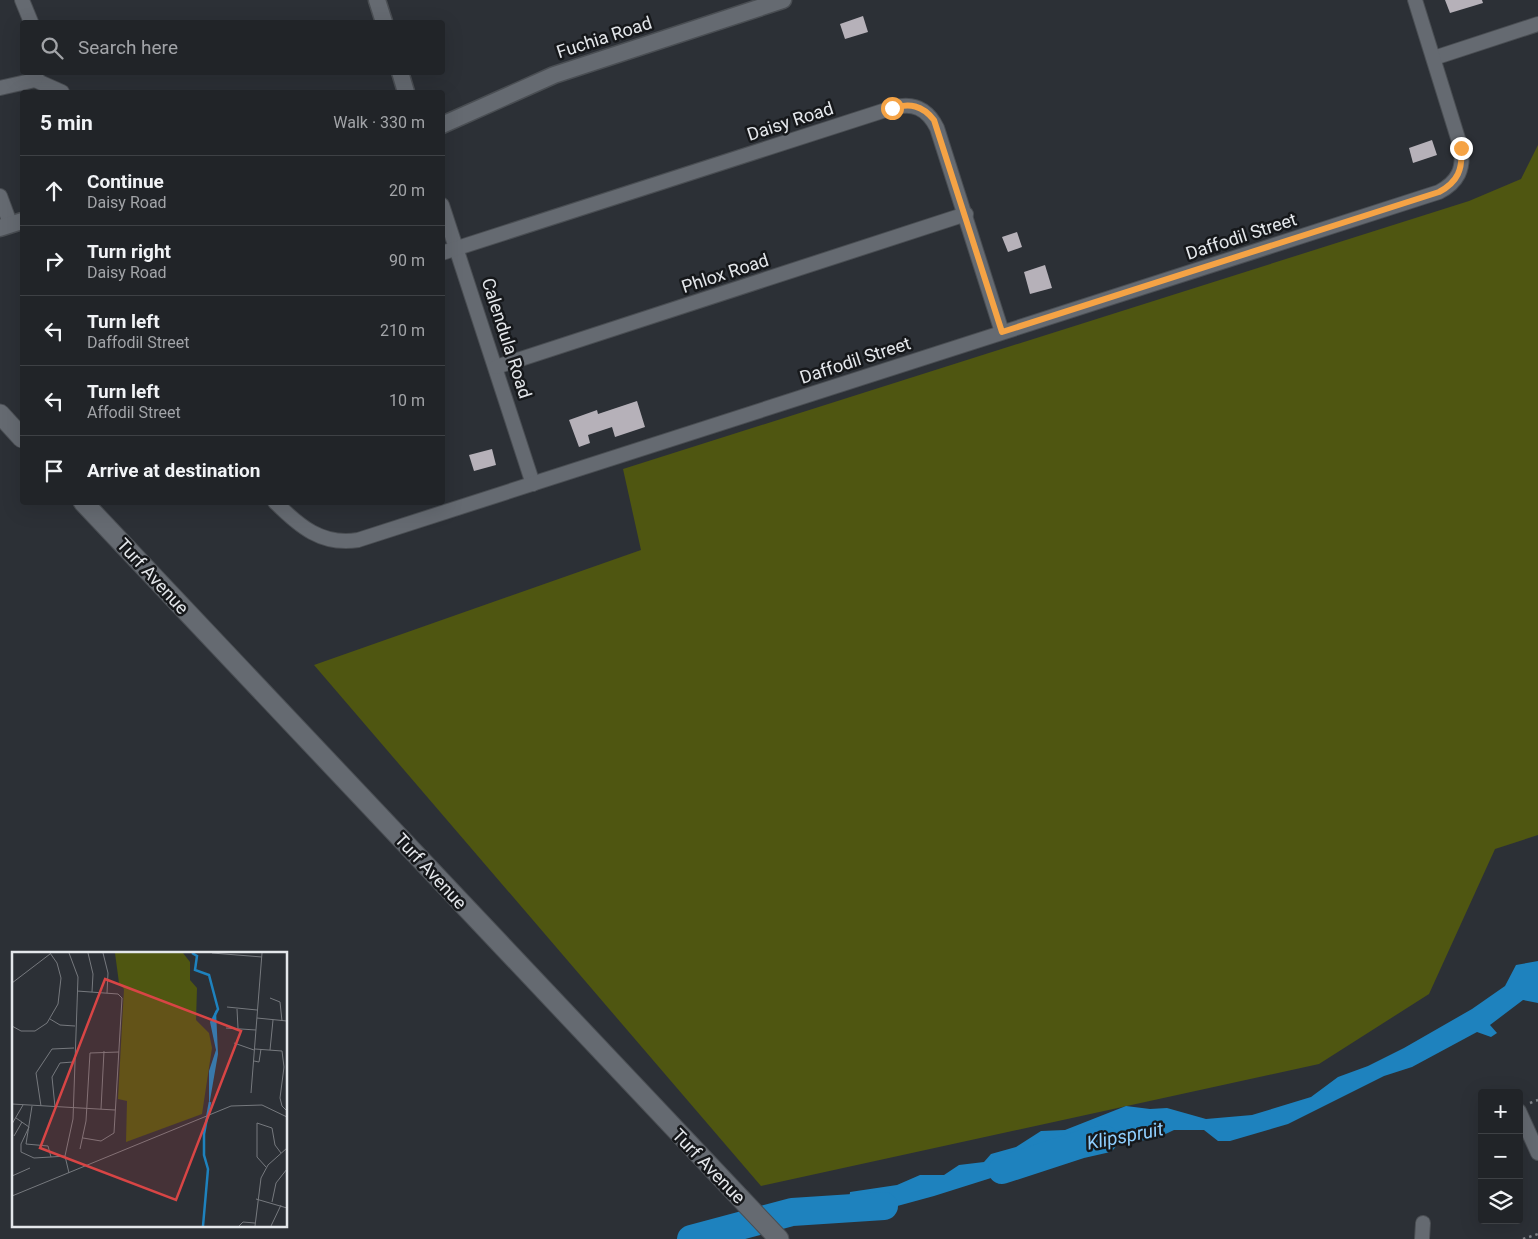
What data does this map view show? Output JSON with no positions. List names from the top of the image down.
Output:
{
  "streets": {
    "main road": ["Turf Avenue"],
    "street": [
      "Fuchia Road",
      "Daisy Road",
      "Daffodil Street",
      "Phlox Road",
      "Calendula Road"
    ]
  },
  "crossings": [
    ["Daisy Road", "Daffodil Street"],
    ["Daisy Road", "Phlox Road"],
    ["Daisy Road", "Calendula Road"],
    ["Daffodil Street", "Calendula Road"],
    ["Phlox Road", "Calendula Road"]
  ],
  "water": ["Klipspruit"],
  "page": {
    "search": "Search here",
    "heading": ["5 min", "Walk · 330 m"],
    "list": [
      ["Continue", "Daisy Road", "20 m"],
      ["Turn right", "Daisy Road", "90 m"],
      ["Turn left", "Daffodil Street", "210 m"],
      ["Turn left", "Affodil Street", "10 m"],
      "Arrive at destination"
    ],
    "map_buttons": ["+", "−"]
  }
}
